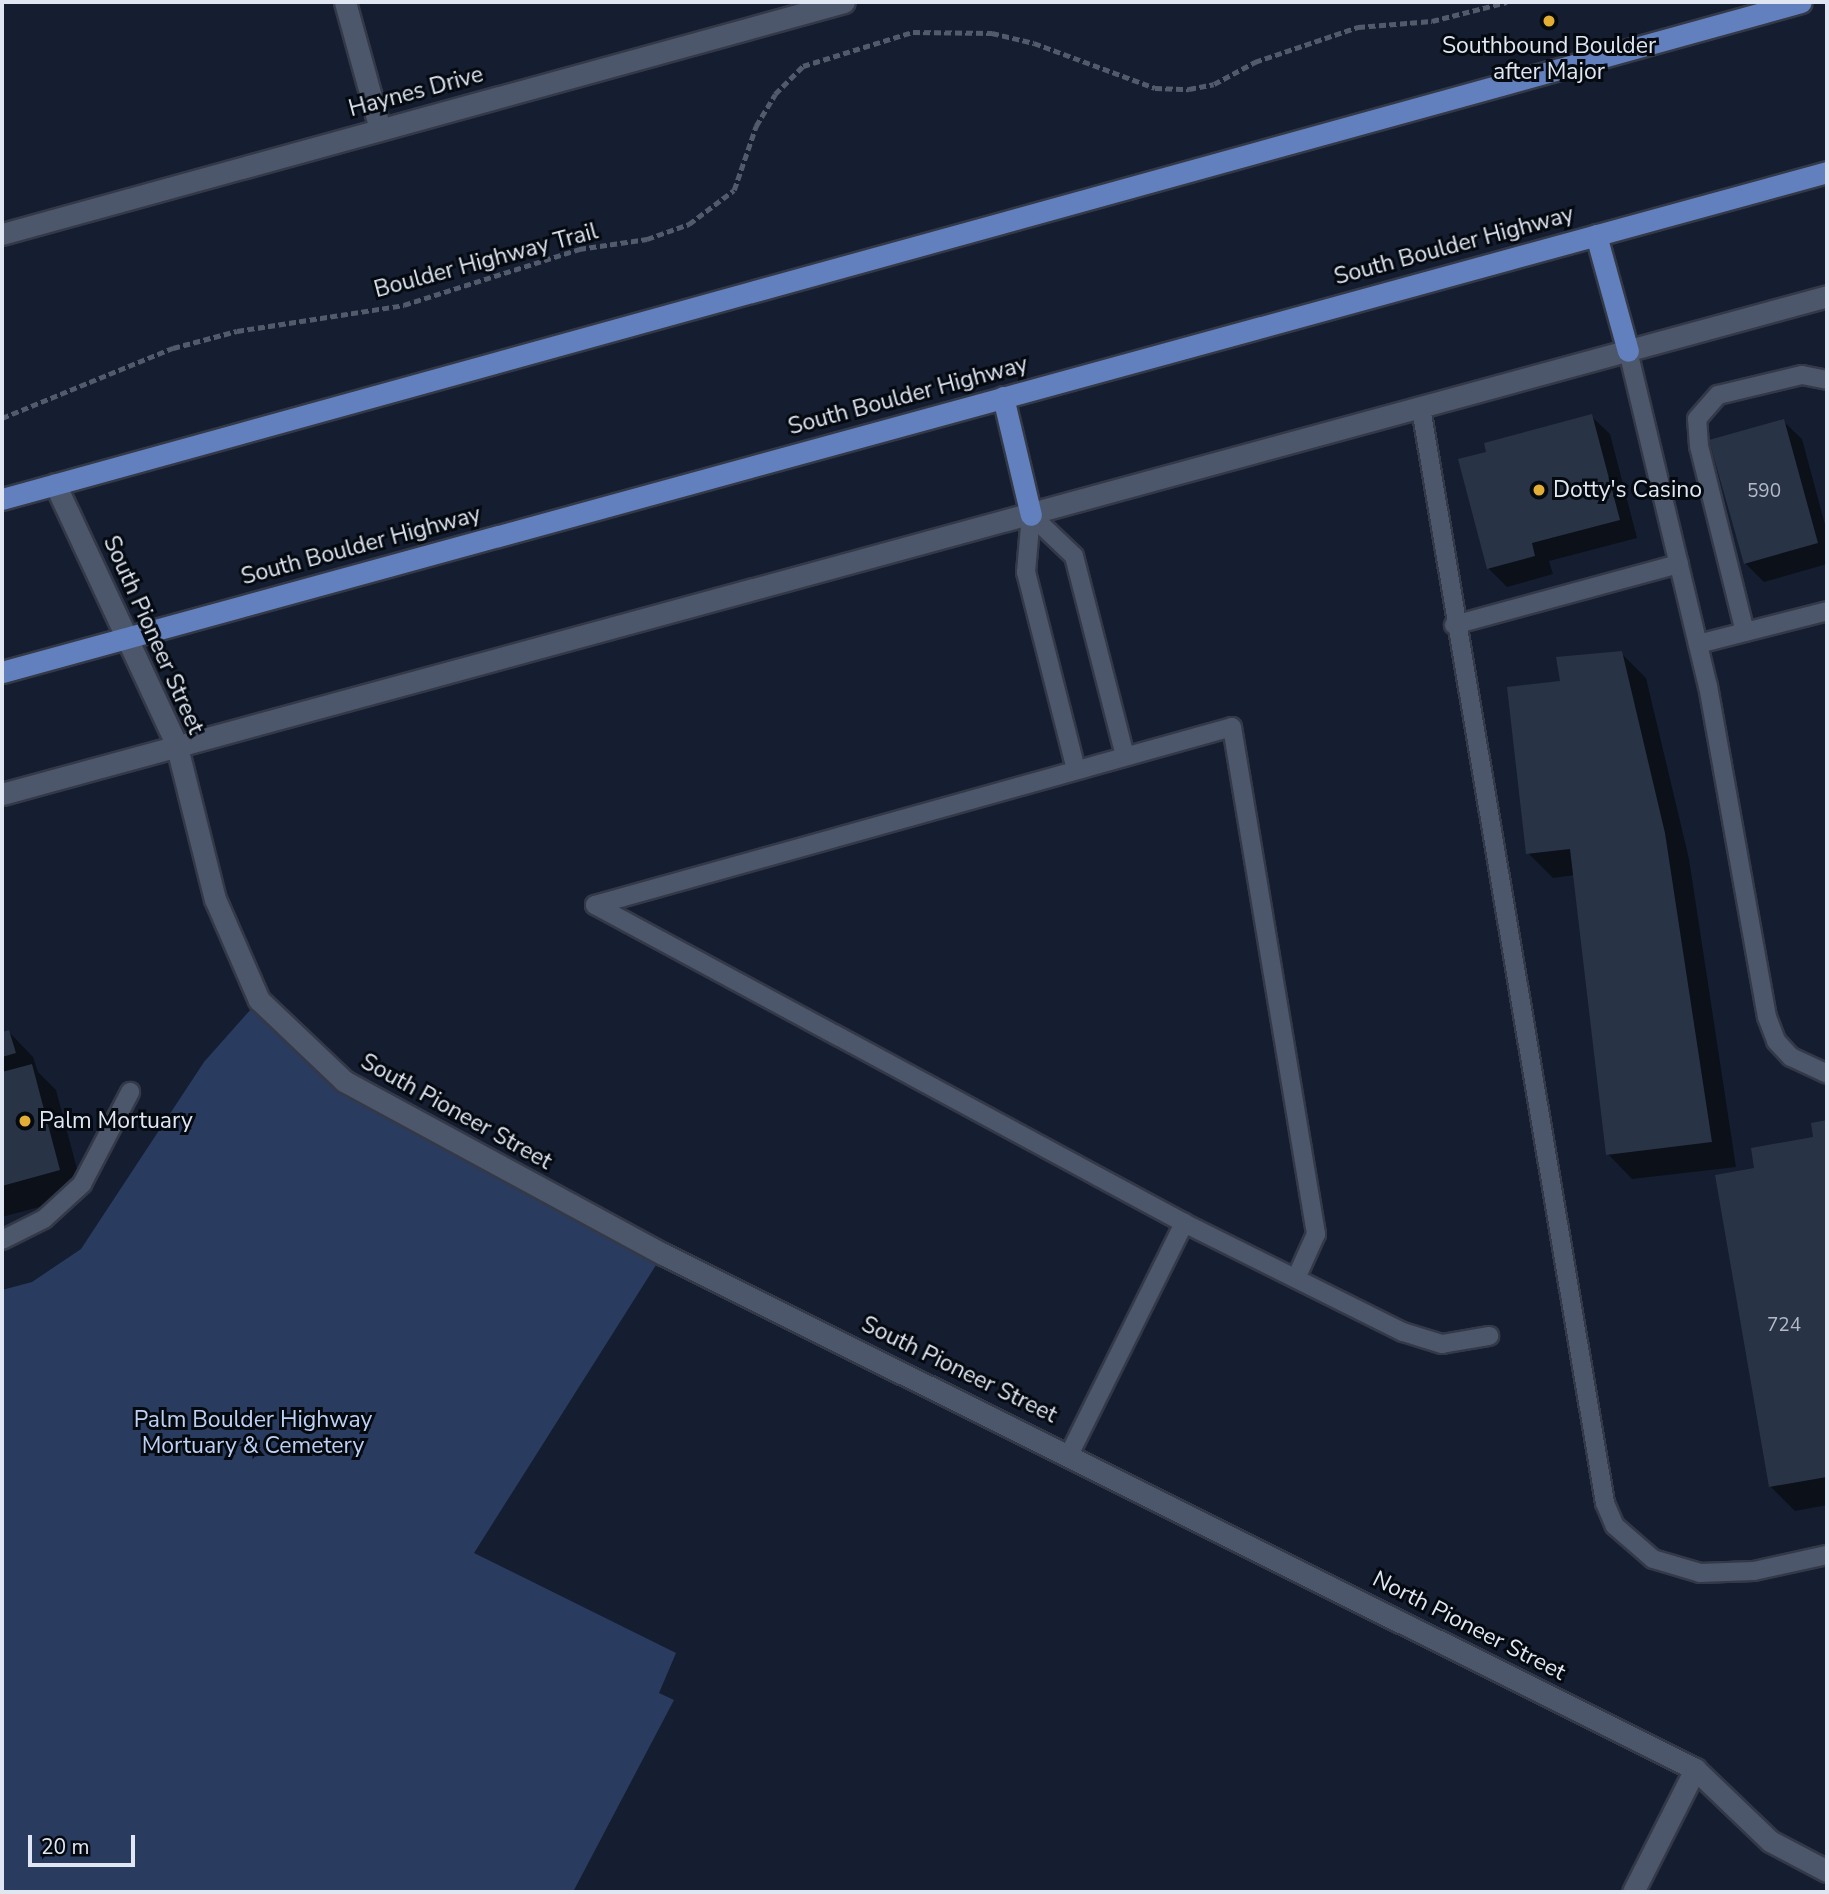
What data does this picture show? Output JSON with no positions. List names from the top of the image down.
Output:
{
  "streets": {
    "main road": ["South Boulder Highway"],
    "street": ["Haynes Drive", "South Pioneer Street", "North Pioneer Street"],
    "path": ["Boulder Highway Trail"]
  },
  "crossings": [
    ["South Boulder Highway", "South Pioneer Street"],
    ["South Pioneer Street", "North Pioneer Street"]
  ],
  "parks": ["Palm Boulder Highway Mortuary & Cemetery"],
  "places": ["Southbound Boulder after Major", "Dotty's Casino", "Palm Mortuary"],
  "house_numbers": ["590", "724"],
  "scale_bar": "20 m"
}
